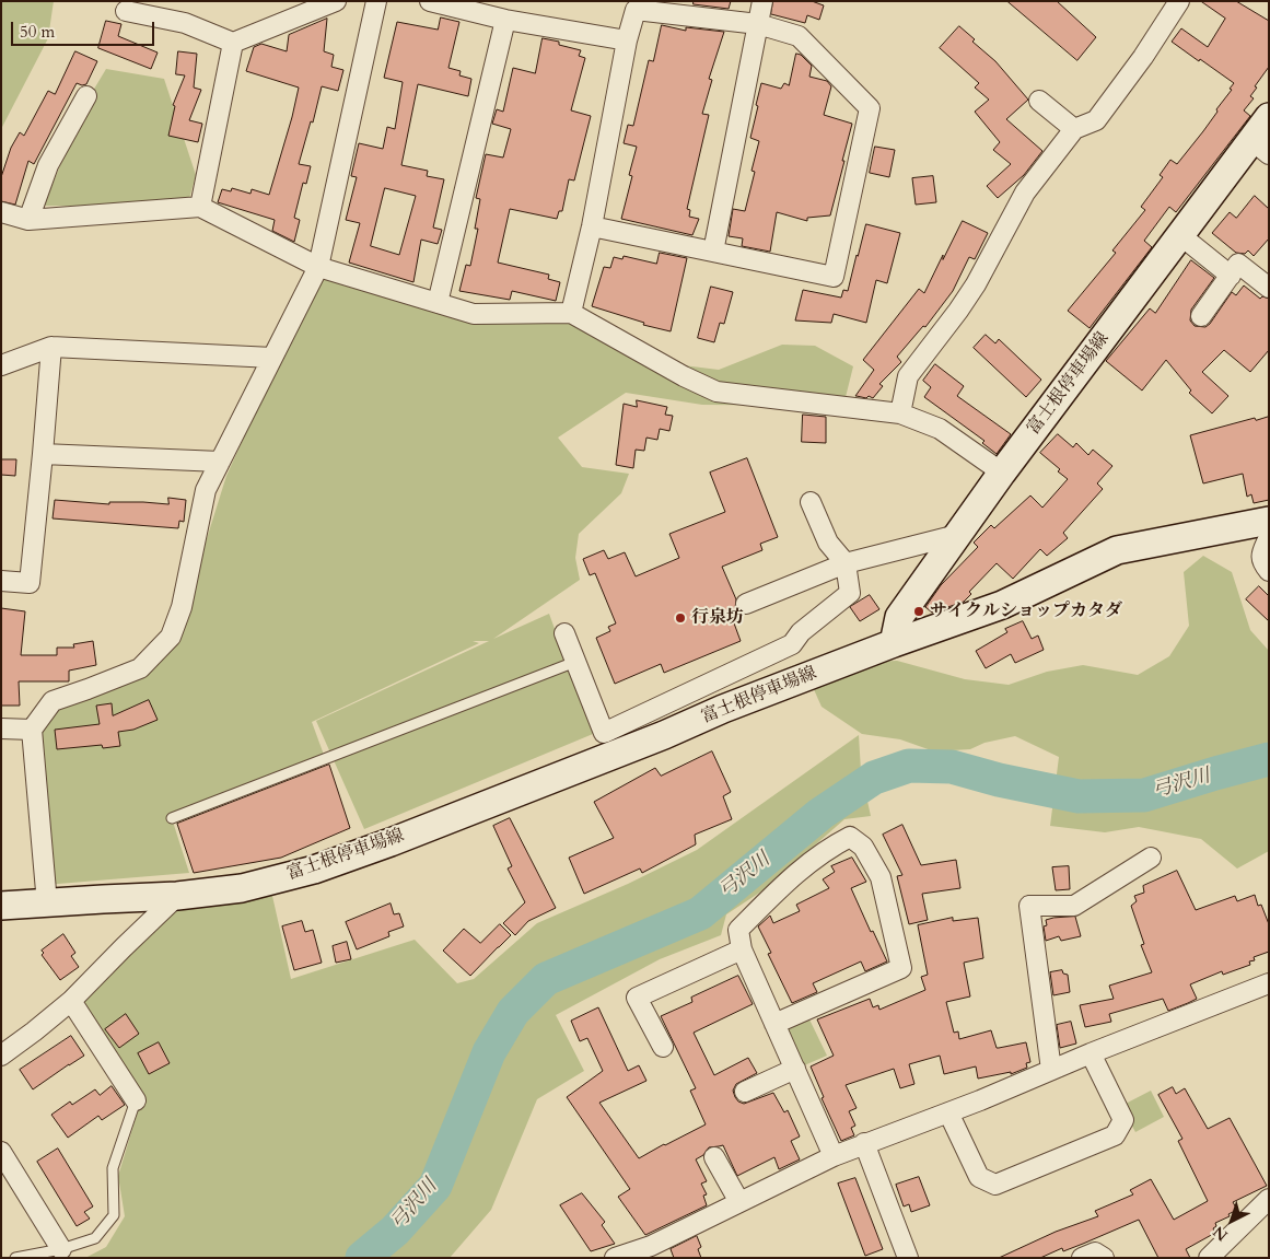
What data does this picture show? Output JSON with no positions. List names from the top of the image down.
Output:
{
  "streets": {
    "main road": ["富士根停車場線"]
  },
  "water": ["弓沢川"],
  "places": ["サイクルショップカタダ", "行泉坊"],
  "scale_bar": "50 m",
  "north": "bottom left"
}
